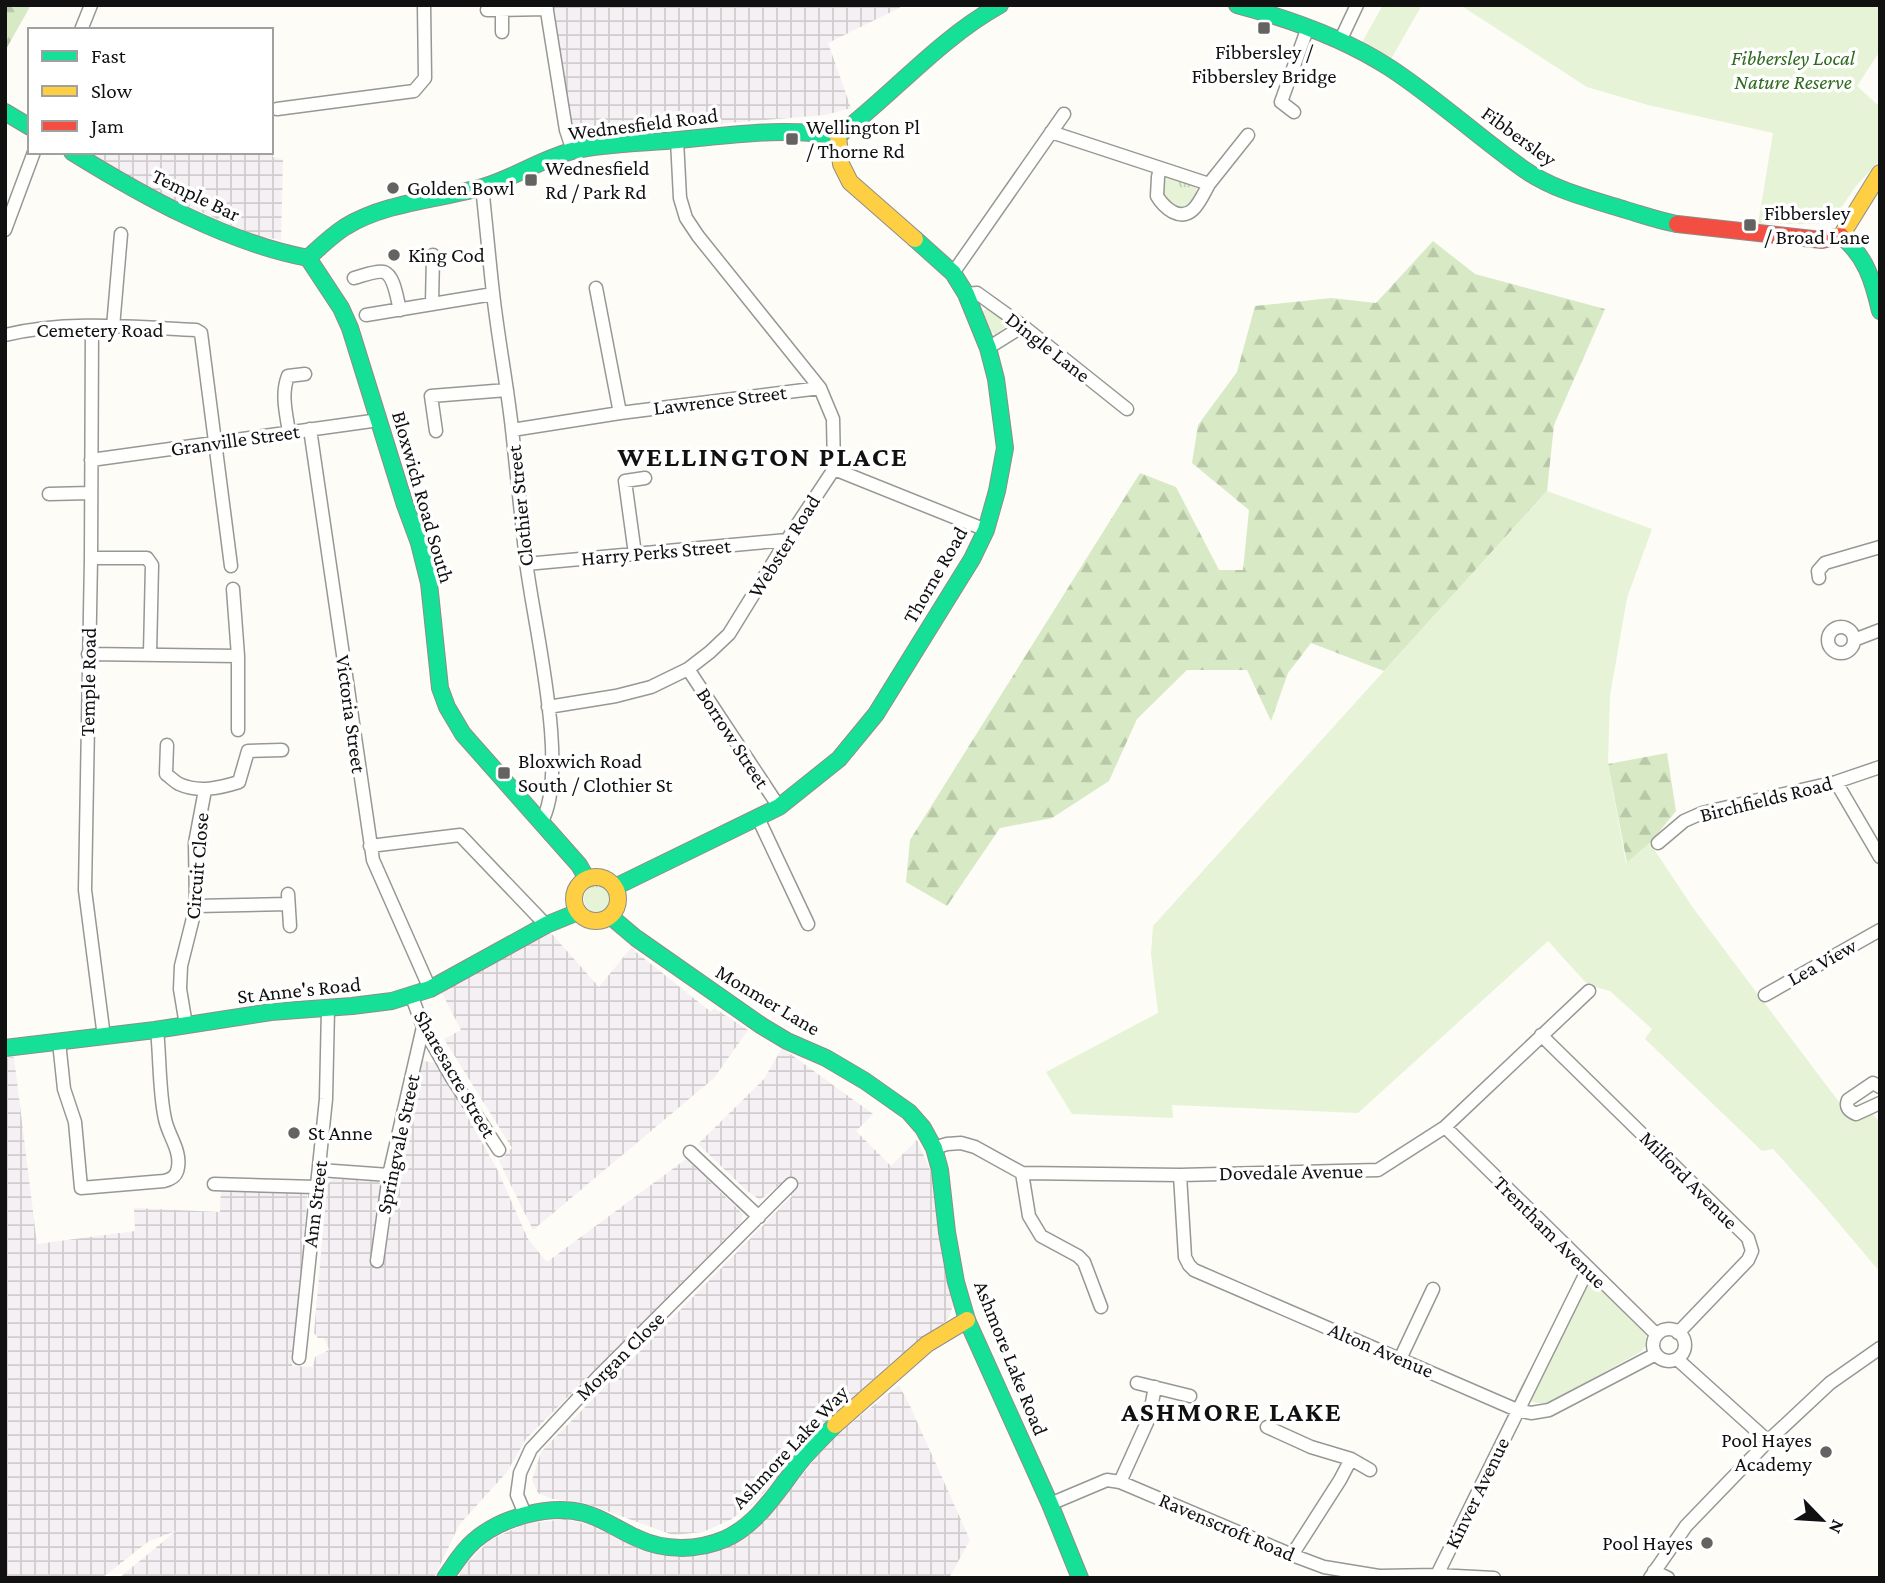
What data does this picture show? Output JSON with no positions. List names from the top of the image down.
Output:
{
  "streets": {
    "street": [
      "Wednesfield Road",
      "Fibbersley",
      "Temple Bar",
      "Cemetery Road",
      "Dingle Lane",
      "Lawrence Street",
      "Granville Street",
      "Bloxwich Road South",
      "Clothier Street",
      "Webster Road",
      "Harry Perks Street",
      "Thorne Road",
      "Temple Road",
      "Victoria Street",
      "Borrow Street",
      "Birchfields Road",
      "Circuit Close",
      "Lea View",
      "St Anne's Road",
      "Monmer Lane",
      "Sharesacre Street",
      "Springvale Street",
      "Dovedale Avenue",
      "Milford Avenue",
      "Ann Street",
      "Trentham Avenue",
      "Alton Avenue",
      "Morgan Close",
      "Ashmore Lake Road",
      "Ashmore Lake Way",
      "Kinver Avenue",
      "Ravenscroft Road"
    ]
  },
  "crossings": [
    ["Wednesfield Road", "Temple Bar"],
    ["Wednesfield Road", "Bloxwich Road South"],
    ["Wednesfield Road", "Clothier Street"],
    ["Wednesfield Road", "Thorne Road"],
    ["Temple Bar", "Bloxwich Road South"],
    ["Cemetery Road", "Granville Street"],
    ["Cemetery Road", "Temple Road"],
    ["Dingle Lane", "Thorne Road"],
    ["Lawrence Street", "Clothier Street"],
    ["Granville Street", "Bloxwich Road South"],
    ["Granville Street", "Temple Road"],
    ["Granville Street", "Victoria Street"],
    ["Bloxwich Road South", "Clothier Street"],
    ["Bloxwich Road South", "Thorne Road"],
    ["Bloxwich Road South", "St Anne's Road"],
    ["Bloxwich Road South", "Monmer Lane"],
    ["Clothier Street", "Webster Road"],
    ["Clothier Street", "Harry Perks Street"],
    ["Webster Road", "Harry Perks Street"],
    ["Webster Road", "Borrow Street"],
    ["Thorne Road", "Borrow Street"],
    ["Thorne Road", "St Anne's Road"],
    ["Thorne Road", "Monmer Lane"],
    ["Temple Road", "St Anne's Road"],
    ["Victoria Street", "St Anne's Road"],
    ["Circuit Close", "St Anne's Road"],
    ["St Anne's Road", "Monmer Lane"],
    ["St Anne's Road", "Sharesacre Street"],
    ["St Anne's Road", "Ann Street"],
    ["Monmer Lane", "Ashmore Lake Road"],
    ["Sharesacre Street", "Springvale Street"],
    ["Dovedale Avenue", "Milford Avenue"],
    ["Dovedale Avenue", "Trentham Avenue"],
    ["Dovedale Avenue", "Alton Avenue"],
    ["Dovedale Avenue", "Ashmore Lake Road"],
    ["Milford Avenue", "Trentham Avenue"],
    ["Milford Avenue", "Alton Avenue"],
    ["Trentham Avenue", "Alton Avenue"],
    ["Trentham Avenue", "Kinver Avenue"],
    ["Alton Avenue", "Kinver Avenue"],
    ["Morgan Close", "Ashmore Lake Way"],
    ["Ashmore Lake Road", "Ashmore Lake Way"],
    ["Kinver Avenue", "Ravenscroft Road"]
  ],
  "districts": ["WELLINGTON PLACE", "ASHMORE LAKE"],
  "parks": ["Fibbersley Local Nature Reserve"],
  "places": {
    "transit": [
      "Fibbersley / Fibbersley Bridge",
      "Wellington Pl / Thorne Rd",
      "Wednesfield Rd / Park Rd",
      "Fibbersley / Broad Lane",
      "Bloxwich Road South / Clothier St"
    ],
    "other": [
      "Golden Bowl",
      "King Cod",
      "St Anne",
      "Pool Hayes Academy",
      "Pool Hayes"
    ]
  },
  "legend": ["Fast", "Slow", "Jam"],
  "north": "bottom right"
}
